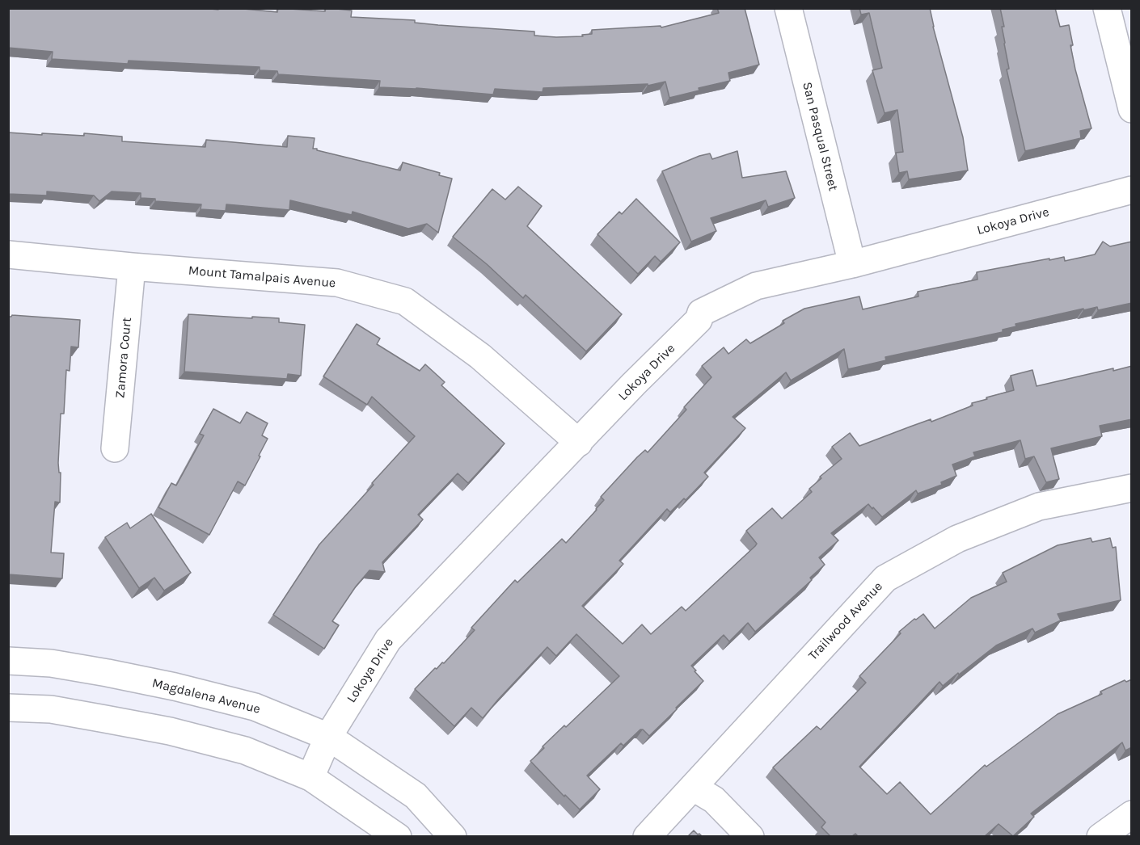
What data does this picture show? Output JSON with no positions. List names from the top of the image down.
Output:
{
  "streets": {
    "street": [
      "San Pasqual Street",
      "Lokoya Drive",
      "Mount Tamalpais Avenue",
      "Zamora Court",
      "Trailwood Avenue",
      "Magdalena Avenue"
    ]
  },
  "crossings": [
    ["San Pasqual Street", "Lokoya Drive"],
    ["Lokoya Drive", "Mount Tamalpais Avenue"],
    ["Lokoya Drive", "Magdalena Avenue"],
    ["Mount Tamalpais Avenue", "Zamora Court"]
  ]
}
